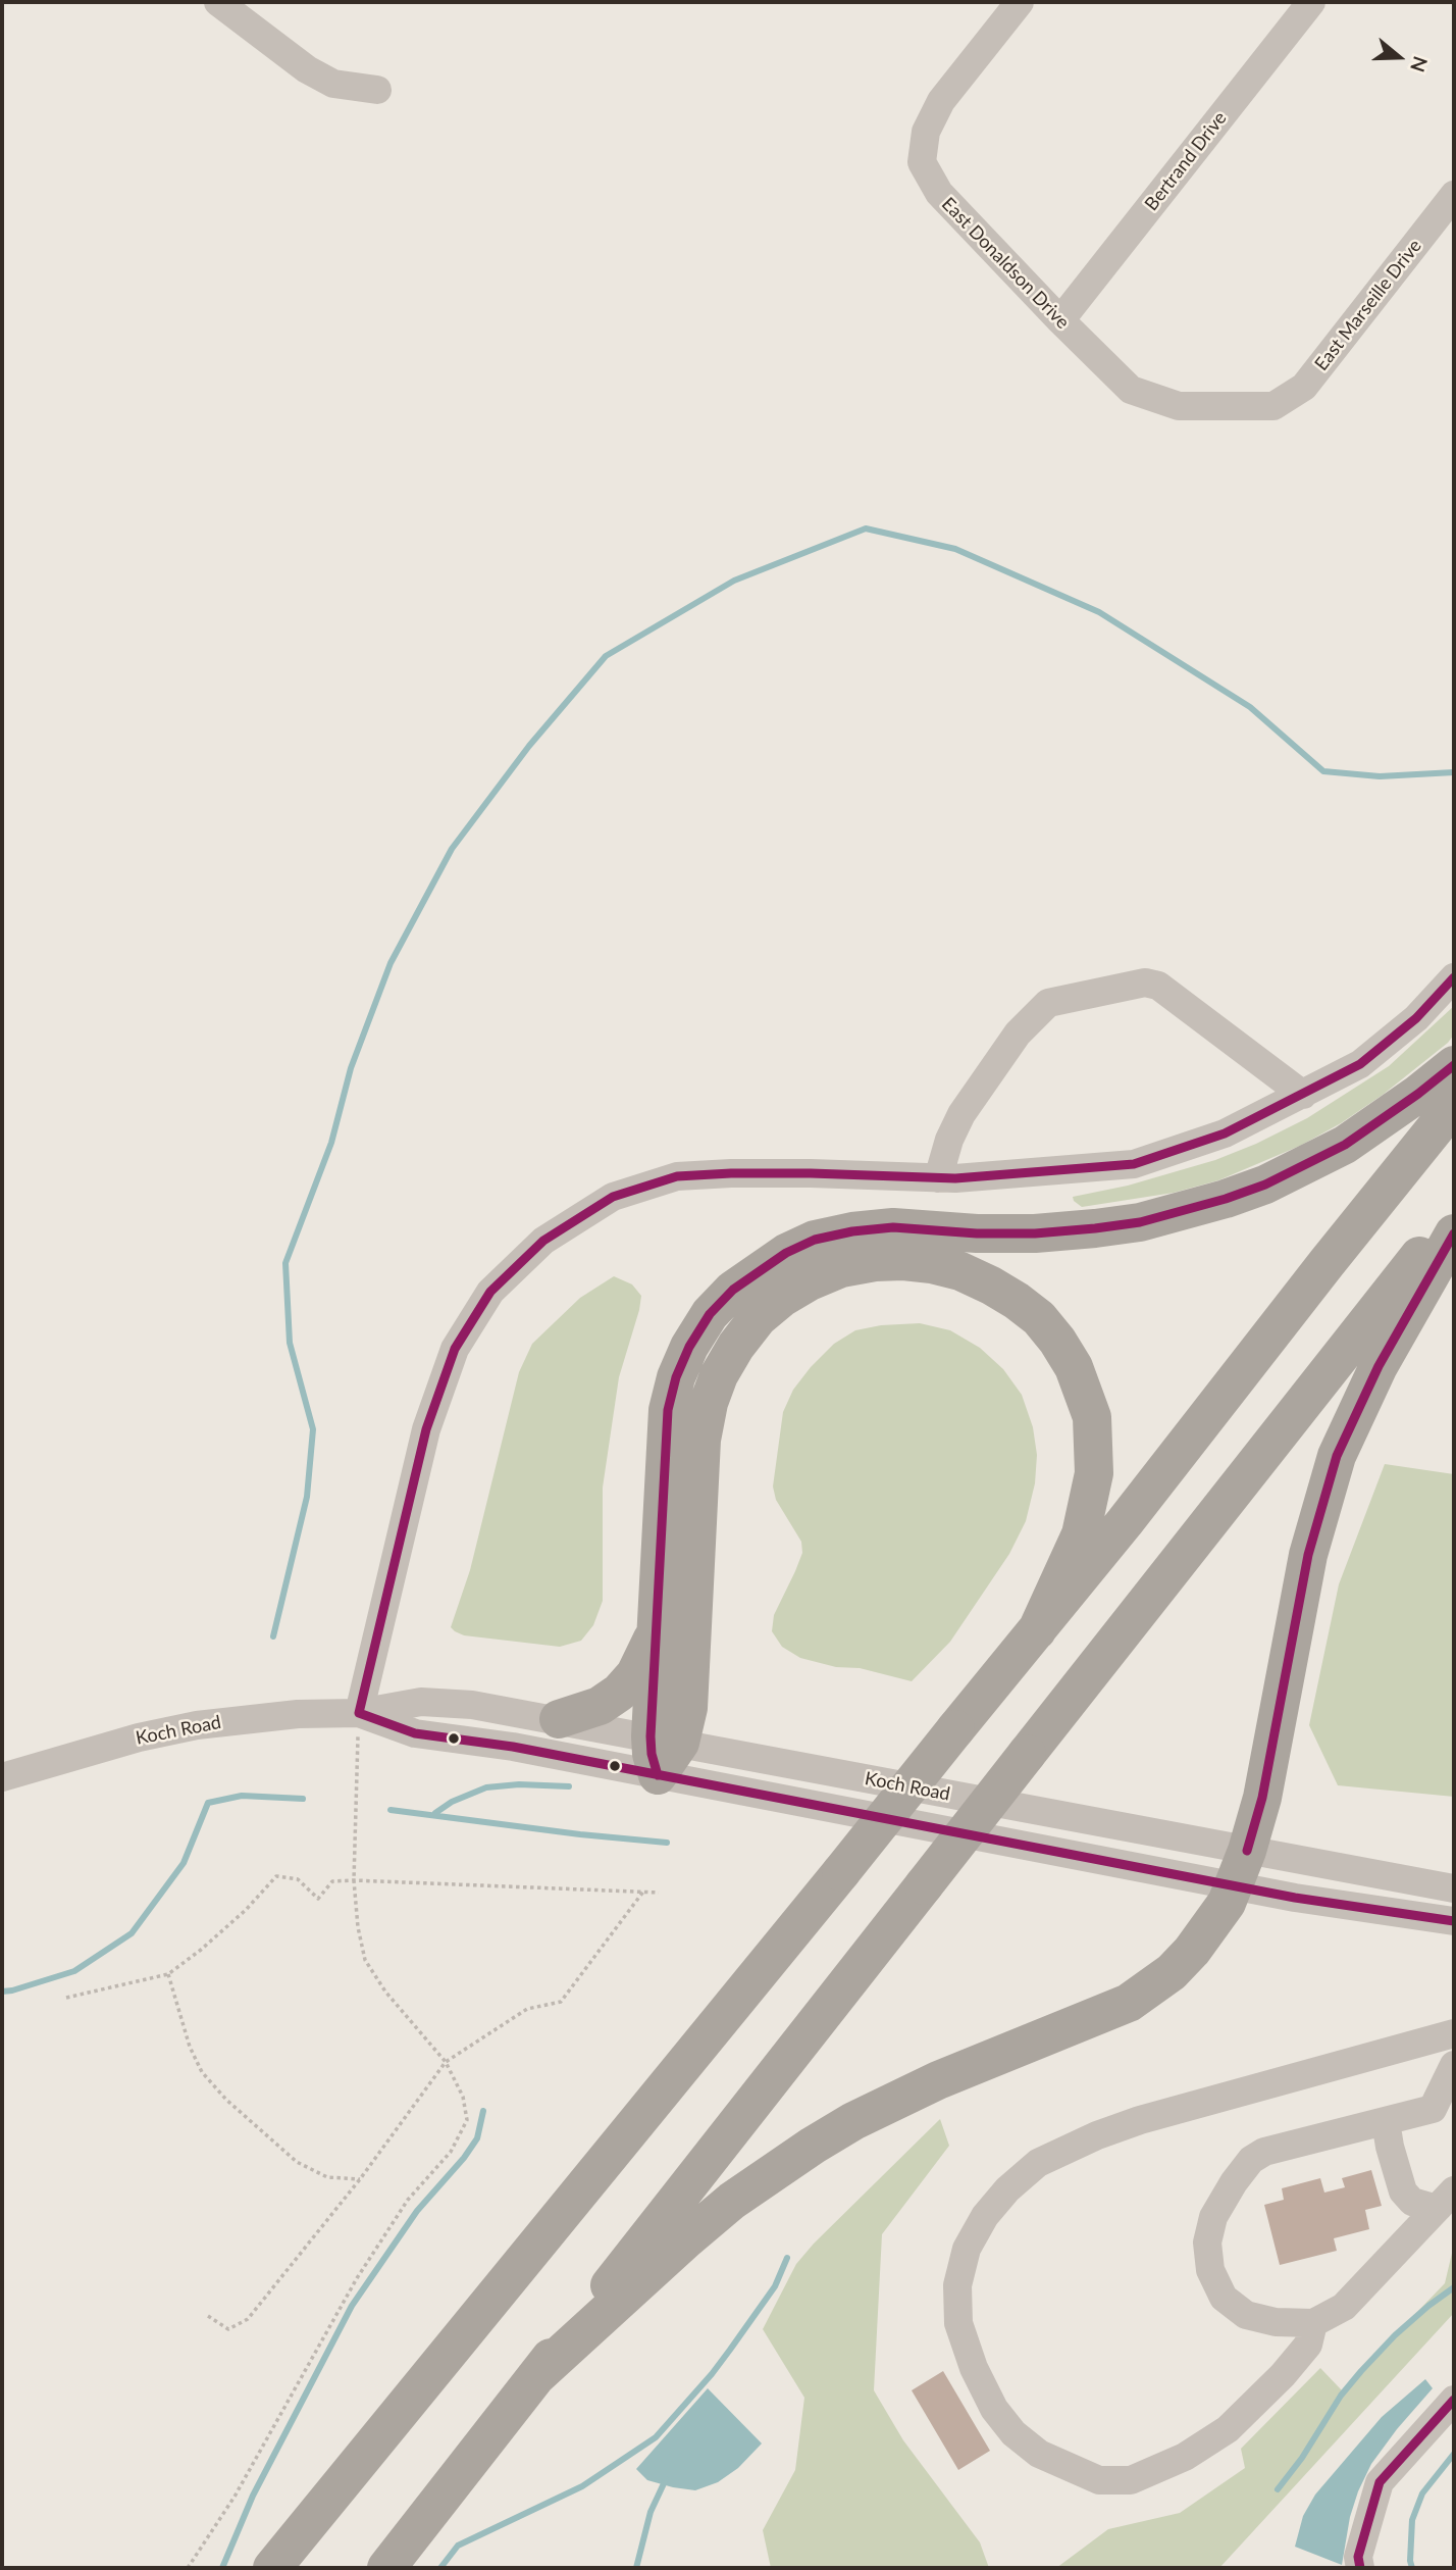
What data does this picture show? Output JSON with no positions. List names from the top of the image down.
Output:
{
  "streets": {
    "street": [
      "Bertrand Drive",
      "East Donaldson Drive",
      "East Marseille Drive",
      "Koch Road"
    ]
  },
  "crossings": [
    ["Bertrand Drive", "East Donaldson Drive"],
    ["East Donaldson Drive", "East Marseille Drive"]
  ],
  "north": "right"
}
